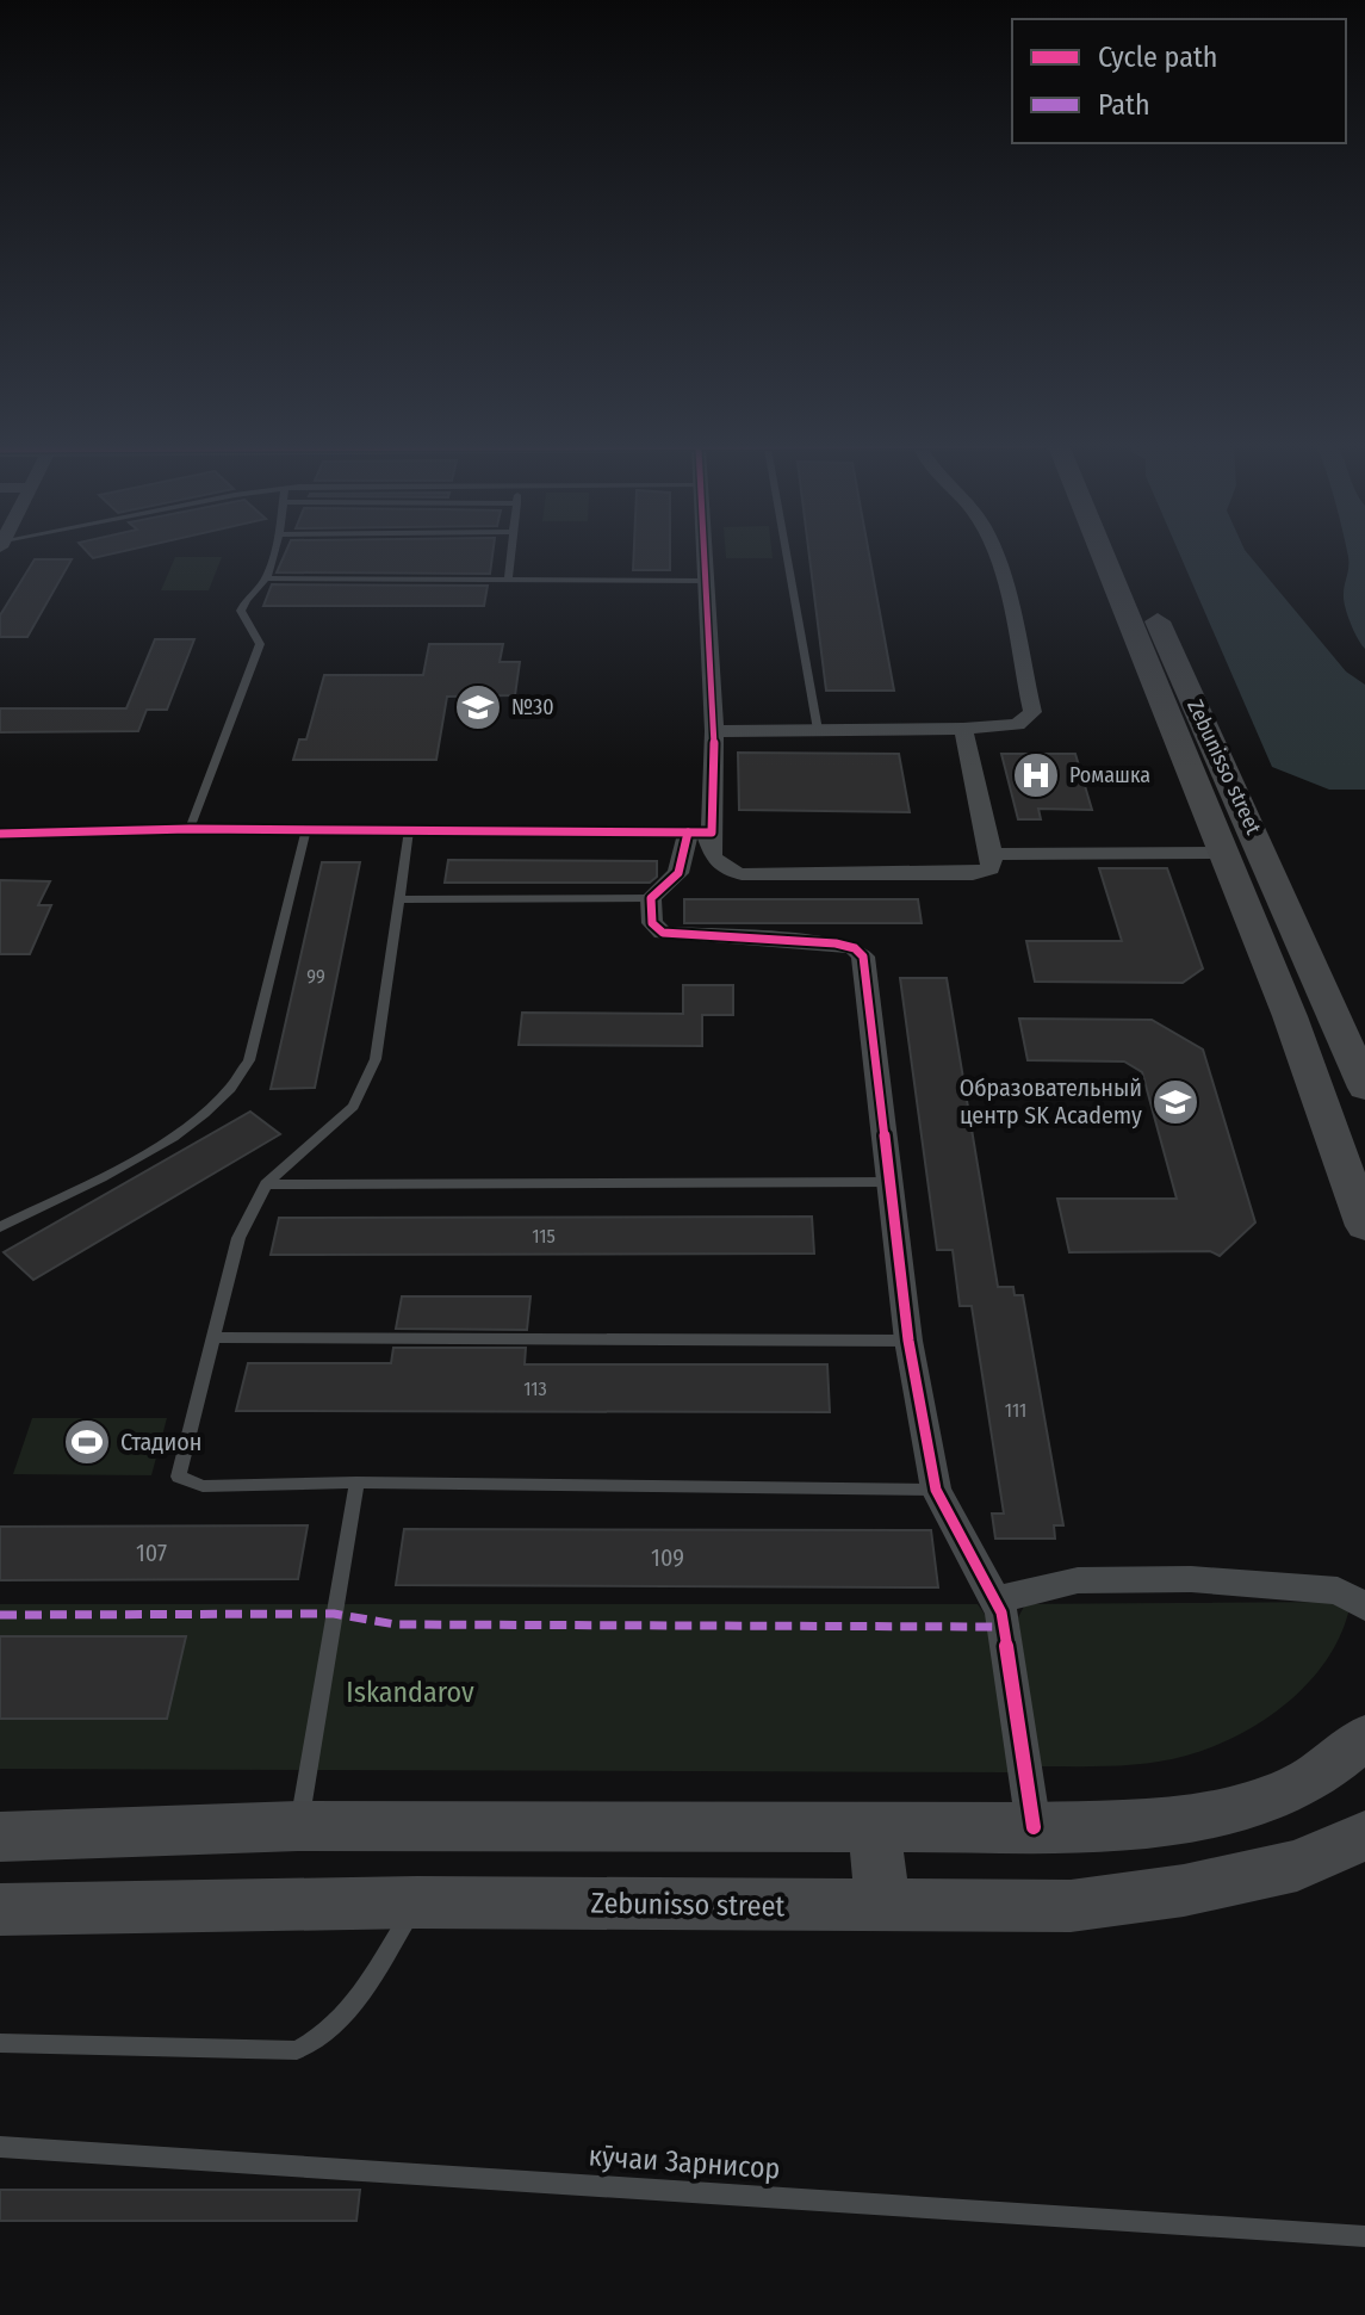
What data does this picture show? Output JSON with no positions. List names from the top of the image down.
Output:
{
  "streets": {
    "main road": ["Zebunisso street"],
    "lane": ["кӯчаи Зарнисор"]
  },
  "parks": ["Iskandarov"],
  "places": {
    "school or university": ["№30", "Образовательный центр SK Academy"],
    "hospital": ["Ромашка"],
    "sports": ["Стадион"]
  },
  "house_numbers": [
    "99",
    "115",
    "113",
    "111",
    "107",
    "109"
  ],
  "legend": ["Cycle path", "Path"]
}
